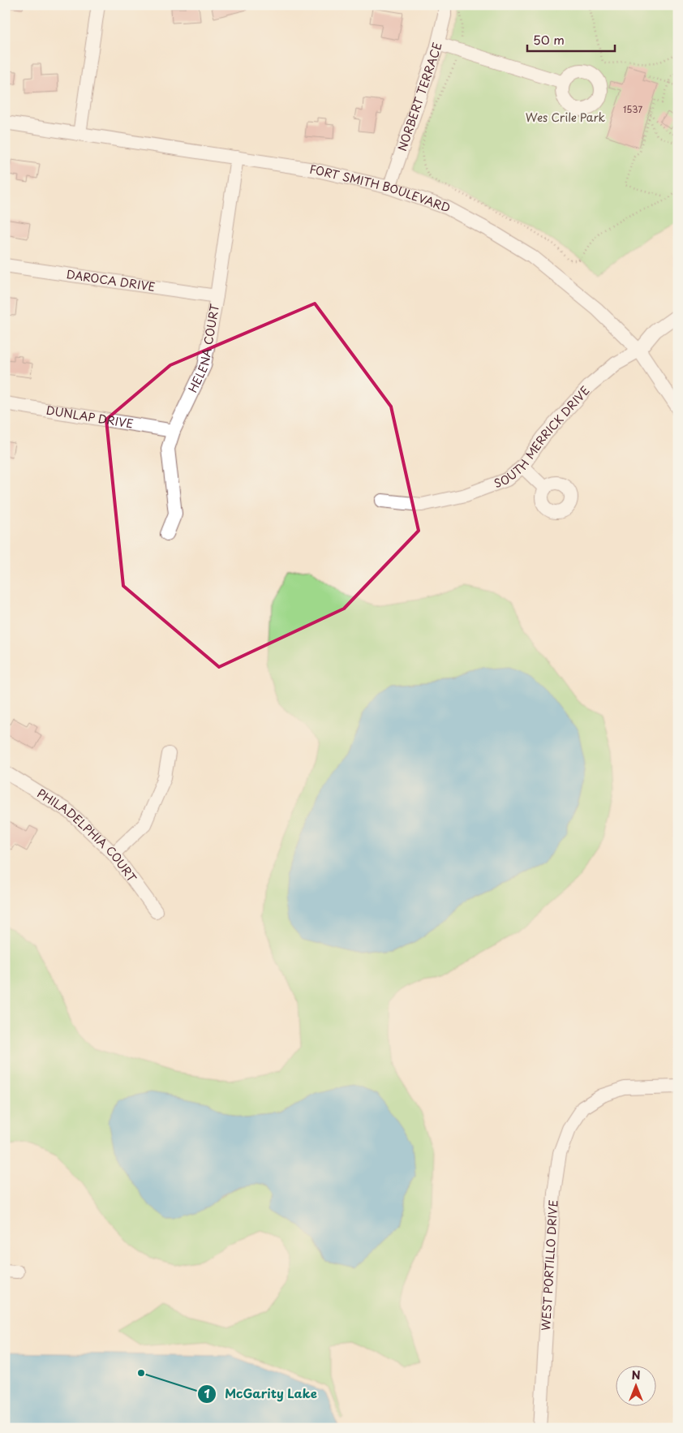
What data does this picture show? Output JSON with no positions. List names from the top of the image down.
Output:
{
  "streets": {
    "street": [
      "NORBERT TERRACE",
      "FORT SMITH BOULEVARD",
      "DAROCA DRIVE",
      "HELENA COURT",
      "DUNLAP DRIVE",
      "SOUTH MERRICK DRIVE",
      "PHILADELPHIA COURT",
      "WEST PORTILLO DRIVE"
    ]
  },
  "crossings": [
    ["NORBERT TERRACE", "FORT SMITH BOULEVARD"],
    ["FORT SMITH BOULEVARD", "HELENA COURT"],
    ["FORT SMITH BOULEVARD", "SOUTH MERRICK DRIVE"],
    ["DAROCA DRIVE", "HELENA COURT"],
    ["HELENA COURT", "DUNLAP DRIVE"]
  ],
  "parks": ["Wes Crile Park"],
  "places": ["McGarity Lake"],
  "house_numbers": ["1537"],
  "scale_bar": "50 m",
  "north": "top"
}
